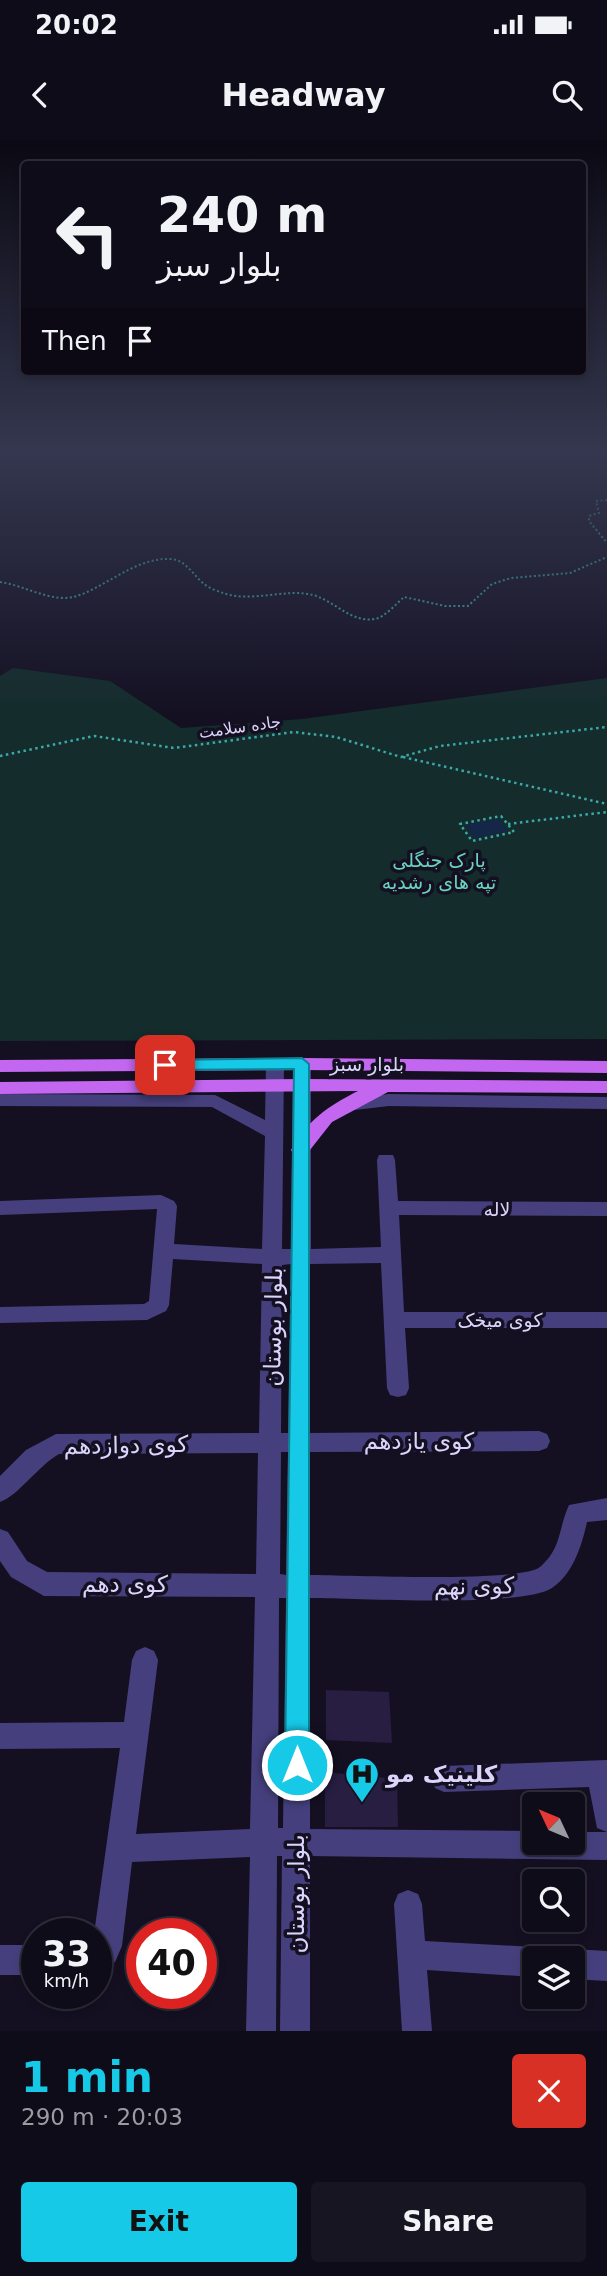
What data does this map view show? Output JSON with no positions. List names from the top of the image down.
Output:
{
  "streets": {
    "main road": ["بلوار سبز"],
    "street": [
      "لاله",
      "کوی میخک",
      "بلوار بوستان",
      "کوی یازدهم",
      "کوی دوازدهم",
      "کوی دهم",
      "کوی نهم"
    ],
    "path": ["جاده سلامت"]
  },
  "crossings": [
    ["بلوار سبز", "بلوار بوستان"],
    ["بلوار بوستان", "کوی یازدهم"],
    ["بلوار بوستان", "کوی دوازدهم"],
    ["بلوار بوستان", "کوی دهم"],
    ["بلوار بوستان", "کوی نهم"],
    ["کوی یازدهم", "کوی دوازدهم"],
    ["کوی دهم", "کوی نهم"]
  ],
  "parks": ["پارک جنگلی تپه های رشدیه"],
  "places": {
    "hospital": ["کلینیک مو"]
  },
  "north": "top left",
  "page": {
    "status": "20:02",
    "header": "Headway",
    "turn": ["240 m", "بلوار سبز"],
    "then": "Then",
    "speed": "33 km/h",
    "limit": "40",
    "heading": ["1 min", "290 m · 20:03"],
    "buttons": ["Exit", "Share"]
  }
}
